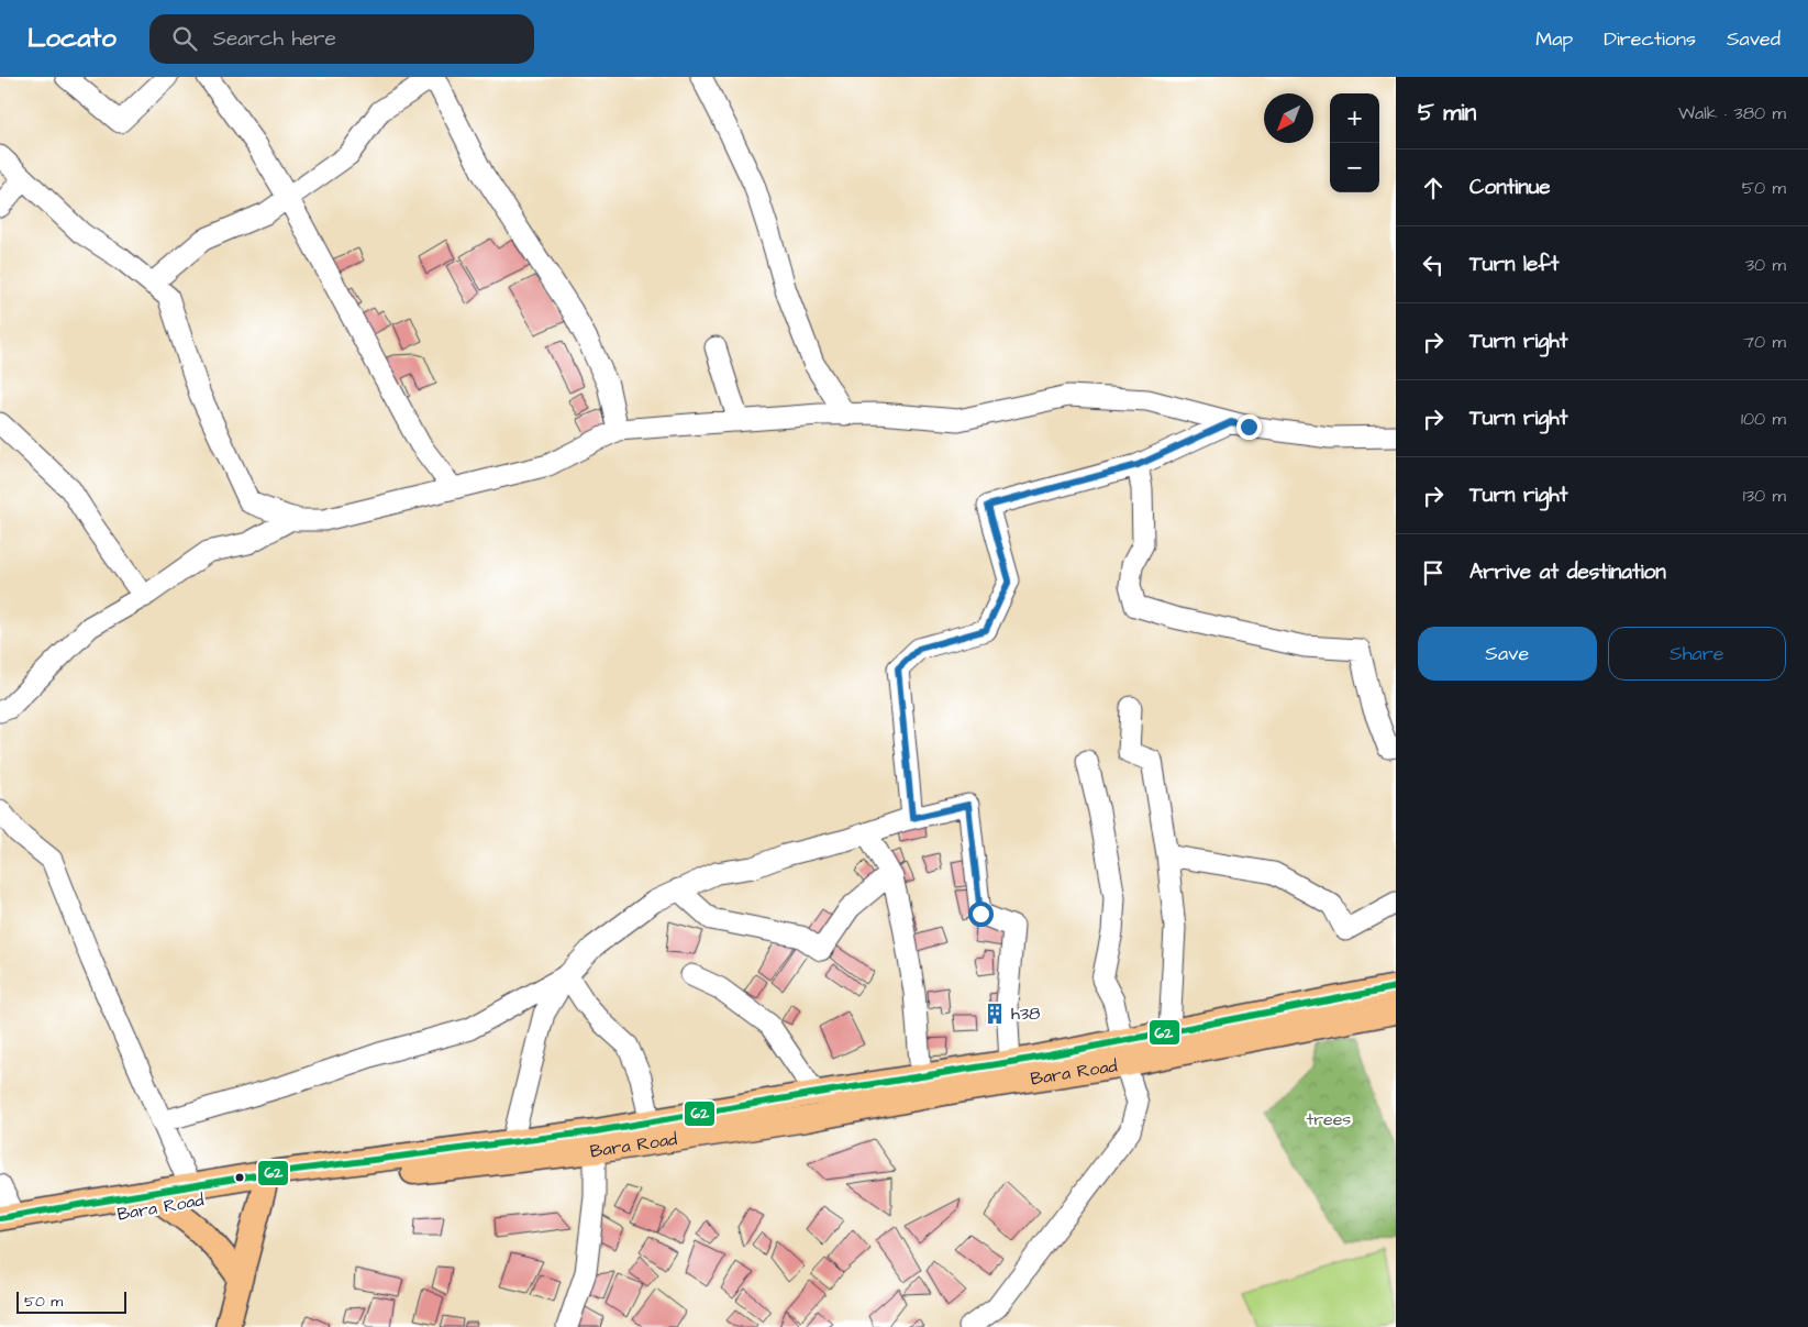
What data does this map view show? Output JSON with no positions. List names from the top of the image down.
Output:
{
  "streets": {
    "main road": ["Bara Road"]
  },
  "parks": ["trees"],
  "places": {
    "building": ["h38"]
  },
  "lines": ["transit line 62"],
  "scale_bar": "50 m",
  "north": "bottom left",
  "page": {
    "header": "Locato",
    "search": "Search here",
    "nav": ["Map", "Directions", "Saved"],
    "heading": ["5 min", "Walk · 380 m"],
    "map_buttons": ["+", "−"],
    "list": [
      ["Continue", "50 m"],
      ["Turn left", "30 m"],
      ["Turn right", "70 m"],
      ["Turn right", "100 m"],
      ["Turn right", "130 m"],
      "Arrive at destination"
    ],
    "buttons": ["Save", "Share"],
    "scale": "50 m"
  }
}
